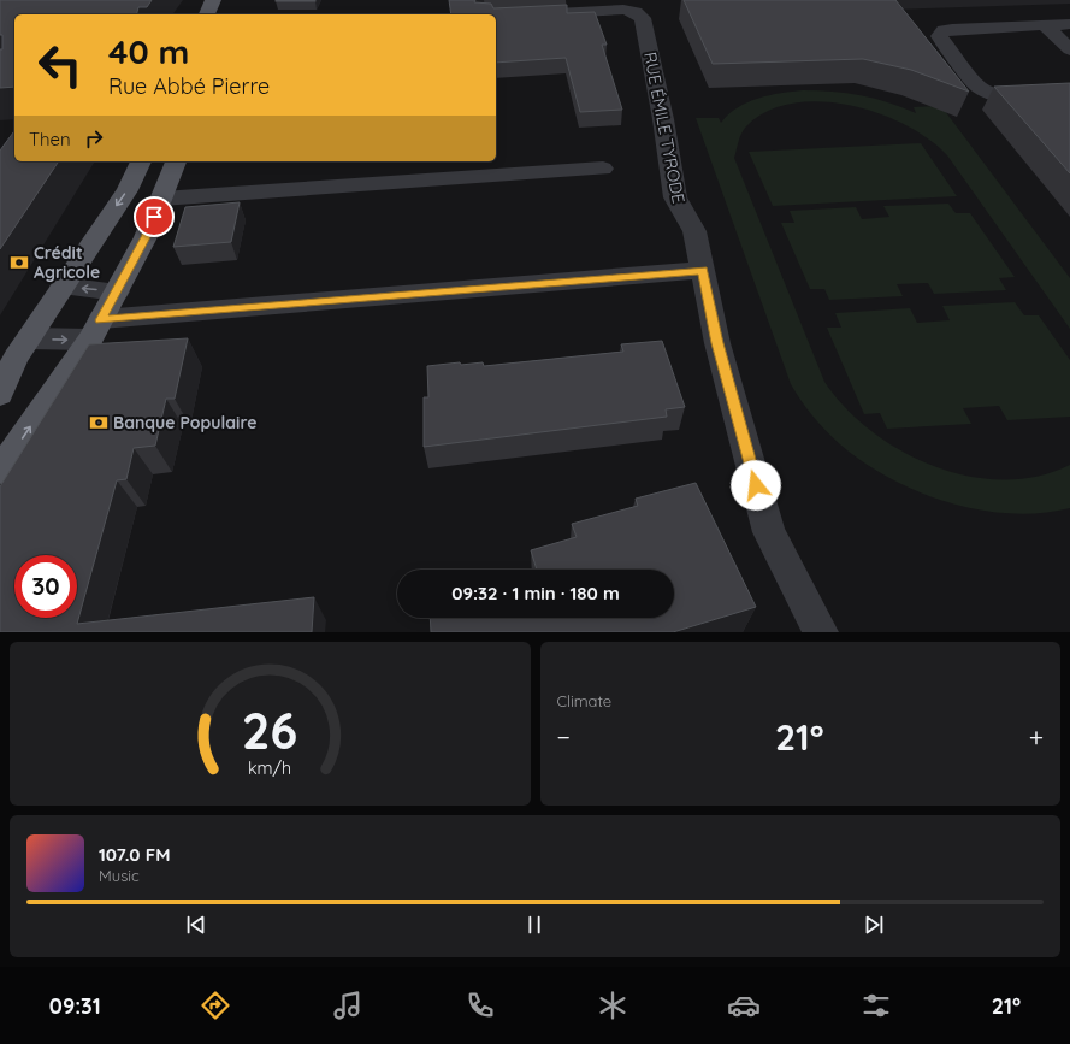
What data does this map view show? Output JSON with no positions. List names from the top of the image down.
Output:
{
  "streets": {
    "street": ["RUE ÉMILE TYRODE"]
  },
  "places": {
    "bank": ["Crédit Agricole", "Banque Populaire"]
  },
  "page": {
    "turn": ["40 m", "Rue Abbé Pierre"],
    "then": "Then",
    "limit": "30",
    "trip": "09:32 · 1 min · 180 m",
    "tile": "Climate",
    "heat": ["−", "21°", "+"],
    "song": ["107.0 FM", "Music"],
    "tabs": ["09:31", "21°"],
    "gauge": ["26", "km/h"]
  }
}
